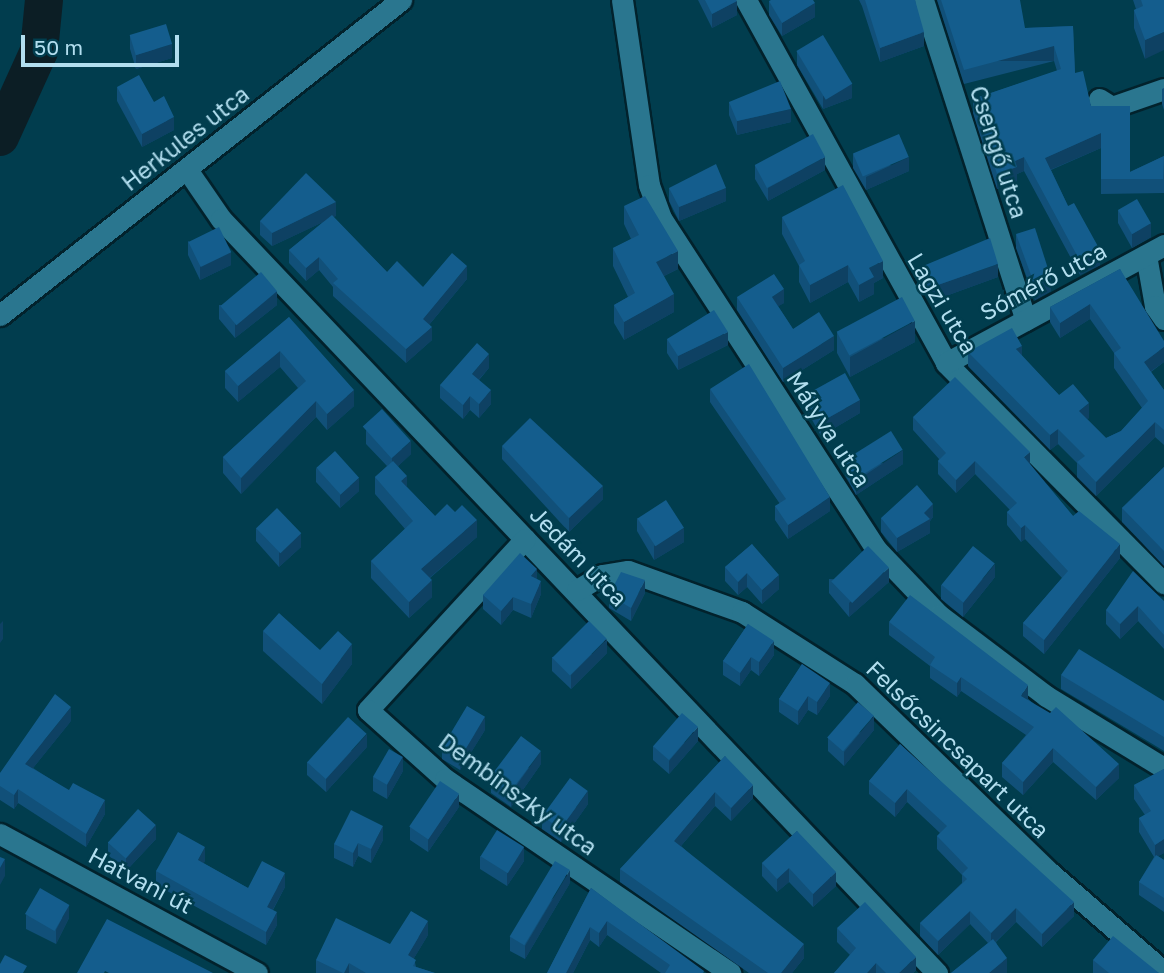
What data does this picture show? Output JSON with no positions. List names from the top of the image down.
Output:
{
  "streets": {
    "street": [
      "Herkules utca",
      "Csengő utca",
      "Sómérő utca",
      "Lagzi utca",
      "Mályva utca",
      "Jedám utca",
      "Felsőcsincsapart utca",
      "Dembinszky utca",
      "Hatvani út"
    ]
  },
  "crossings": [
    ["Herkules utca", "Jedám utca"],
    ["Csengő utca", "Sómérő utca"],
    ["Sómérő utca", "Lagzi utca"],
    ["Jedám utca", "Felsőcsincsapart utca"],
    ["Jedám utca", "Dembinszky utca"]
  ],
  "scale_bar": "50 m"
}
